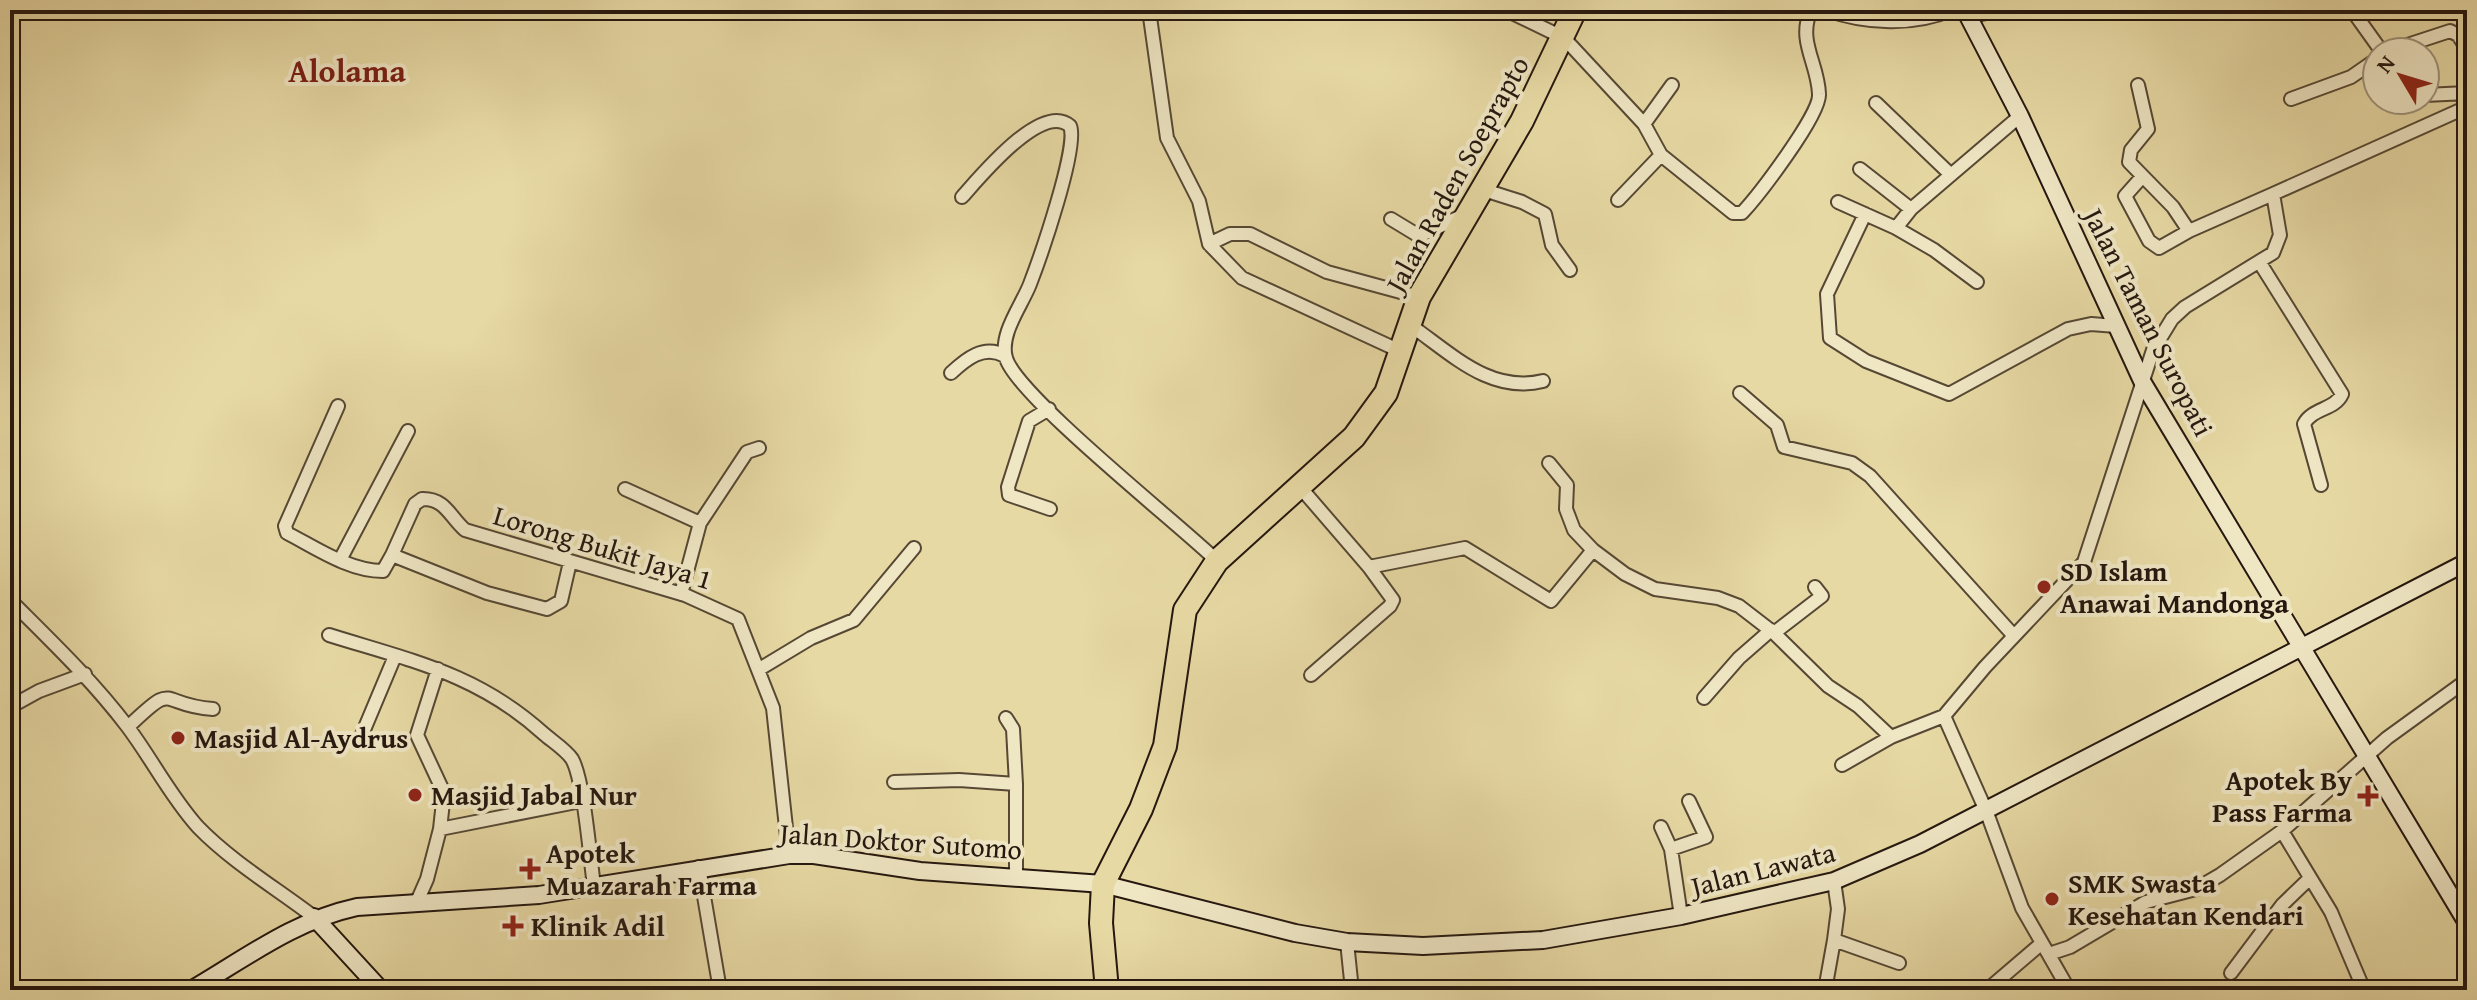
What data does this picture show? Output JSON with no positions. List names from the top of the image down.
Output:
{
  "streets": {
    "highway": ["Jalan Raden Soeprapto"],
    "street": [
      "Jalan Taman Suropati",
      "Lorong Bukit Jaya 1",
      "Jalan Doktor Sutomo",
      "Jalan Lawata"
    ]
  },
  "crossings": [
    ["Jalan Raden Soeprapto", "Jalan Doktor Sutomo"],
    ["Jalan Raden Soeprapto", "Jalan Lawata"],
    ["Jalan Taman Suropati", "Jalan Lawata"],
    ["Lorong Bukit Jaya 1", "Jalan Doktor Sutomo"],
    ["Jalan Doktor Sutomo", "Jalan Lawata"]
  ],
  "districts": ["Alolama"],
  "places": {
    "other": [
      "SD Islam Anawai Mandonga",
      "Masjid Al-Aydrus",
      "Masjid Jabal Nur",
      "SMK Swasta Kesehatan Kendari"
    ],
    "health": ["Apotek By Pass Farma", "Apotek Muazarah Farma", "Klinik Adil"]
  },
  "north": "top left"
}
